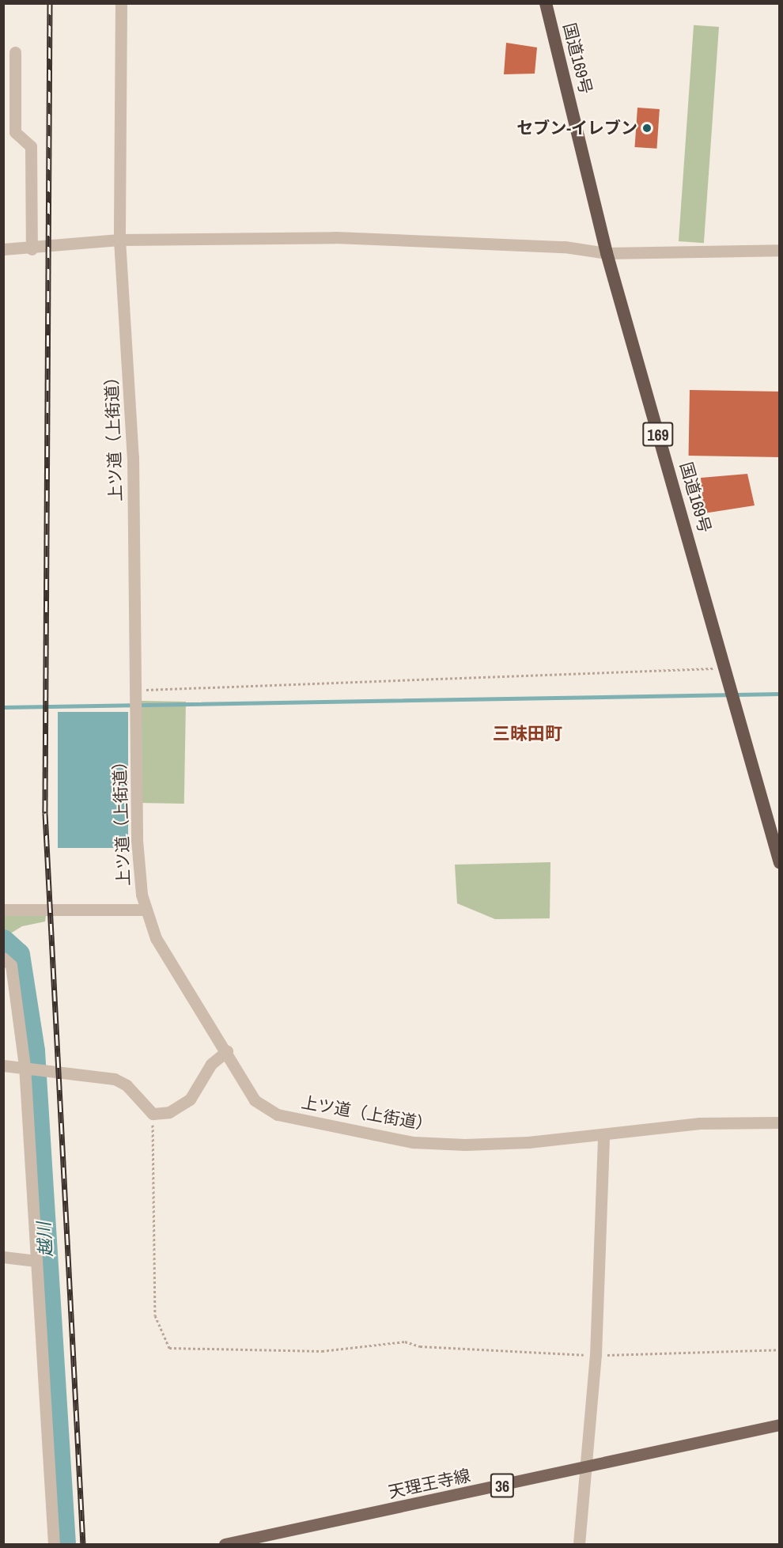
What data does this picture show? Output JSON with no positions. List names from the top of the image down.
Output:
{
  "streets": {
    "highway": ["国道169号", "169"],
    "main road": ["天理王寺線", "36"],
    "street": ["上ツ道（上街道）"]
  },
  "districts": ["三昧田町"],
  "water": ["越川"],
  "places": ["セブン-イレブン"]
}
